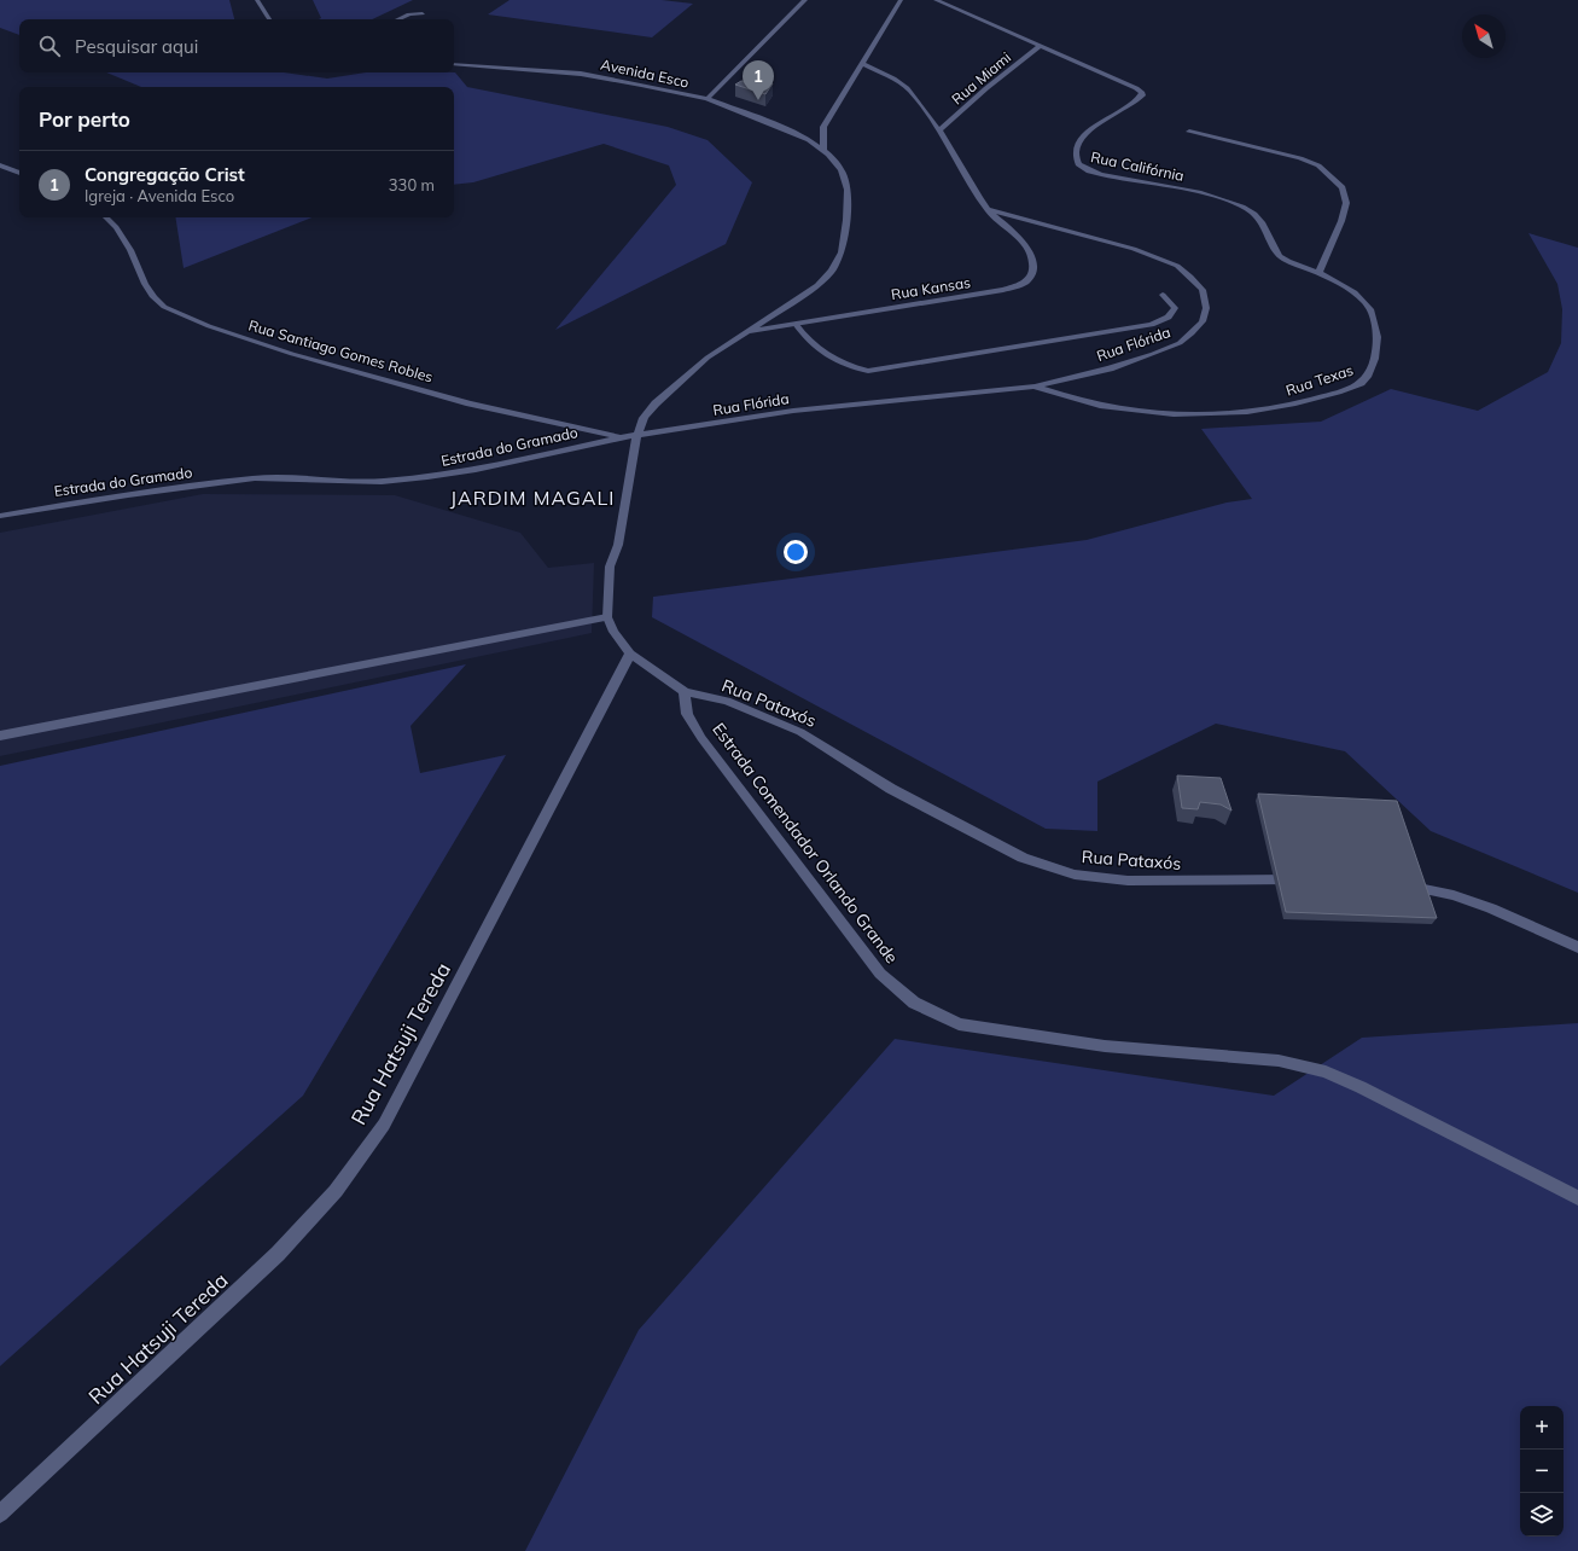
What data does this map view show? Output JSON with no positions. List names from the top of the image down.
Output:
{
  "streets": {
    "street": [
      "Avenida Esco",
      "Rua Miami",
      "Rua Califórnia",
      "Rua Kansas",
      "Rua Flórida",
      "Rua Santiago Gomes Robles",
      "Rua Texas",
      "Estrada do Gramado",
      "Rua Pataxós",
      "Estrada Comendador Orlando Grande",
      "Rua Hatsuji Tereda"
    ]
  },
  "crossings": [
    ["Rua Miami", "Rua Califórnia"],
    ["Rua Califórnia", "Rua Texas"],
    ["Rua Kansas", "Rua Flórida"],
    ["Rua Flórida", "Rua Texas"],
    ["Rua Flórida", "Estrada do Gramado"],
    ["Rua Santiago Gomes Robles", "Estrada do Gramado"],
    ["Rua Pataxós", "Estrada Comendador Orlando Grande"]
  ],
  "districts": ["JARDIM MAGALI"],
  "north": "top left",
  "page": {
    "search": "Pesquisar aqui",
    "pins": "1",
    "heading": "Por perto",
    "list": [
      {
        "mark": "1",
        "name": "Congregação Crist",
        "note": "Igreja · Avenida Esco",
        "value": "330 m"
      }
    ],
    "map_buttons": ["+", "−"]
  }
}
